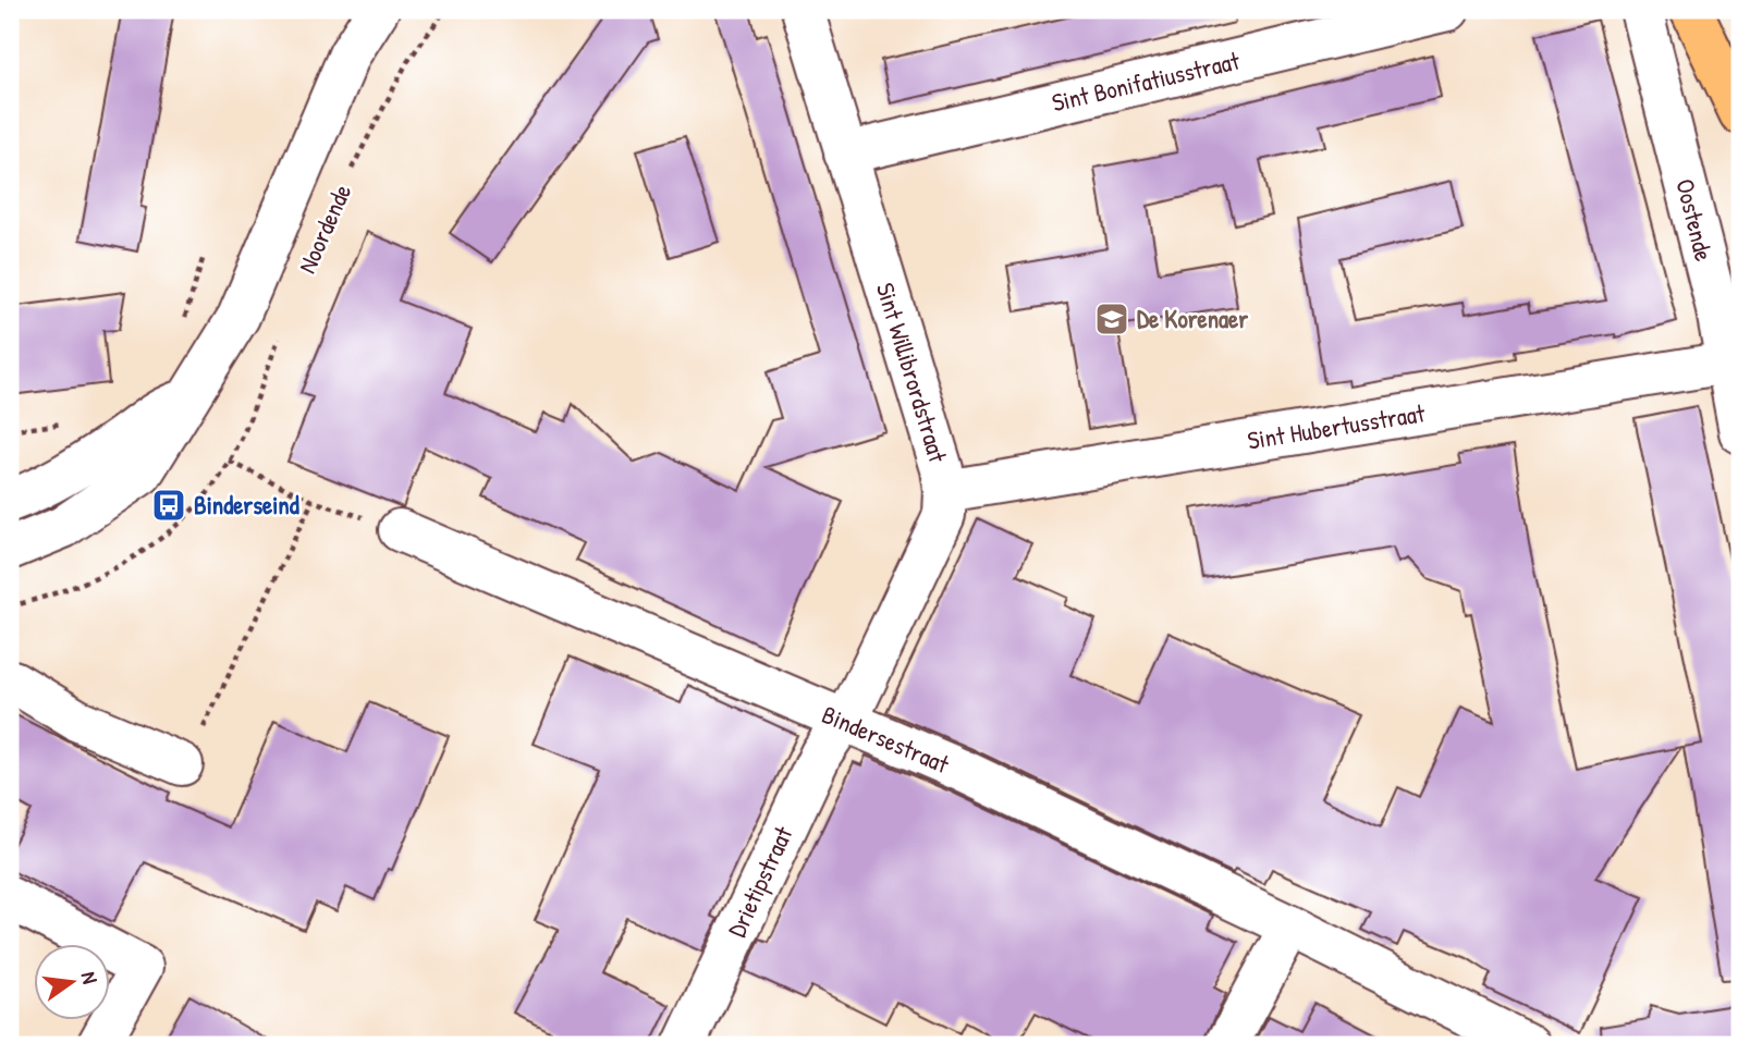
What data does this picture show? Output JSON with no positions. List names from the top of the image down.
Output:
{
  "streets": {
    "street": [
      "Sint Bonifatiusstraat",
      "Oostende",
      "Noordende",
      "Sint Willibrordstraat",
      "Sint Hubertusstraat",
      "Bindersestraat",
      "Drietipstraat"
    ]
  },
  "crossings": [
    ["Sint Bonifatiusstraat", "Sint Willibrordstraat"],
    ["Oostende", "Sint Hubertusstraat"],
    ["Sint Willibrordstraat", "Sint Hubertusstraat"],
    ["Sint Willibrordstraat", "Bindersestraat"],
    ["Sint Willibrordstraat", "Drietipstraat"],
    ["Bindersestraat", "Drietipstraat"]
  ],
  "places": {
    "school or university": ["De Korenaer"],
    "bus stop": ["Binderseind"]
  },
  "north": "right"
}
